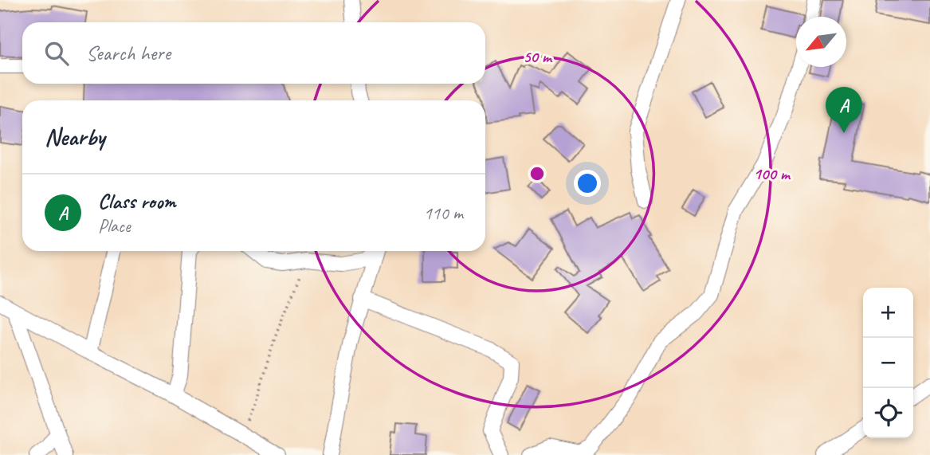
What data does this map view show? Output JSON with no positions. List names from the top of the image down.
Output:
{
  "north": "bottom left",
  "page": {
    "search": "Search here",
    "pins": "A",
    "heading": "Nearby",
    "list": [
      {
        "mark": "A",
        "name": "Class room",
        "note": "Place",
        "value": "110 m"
      }
    ],
    "map_buttons": ["+", "−"]
  },
  "rings": ["50 m", "100 m"]
}
